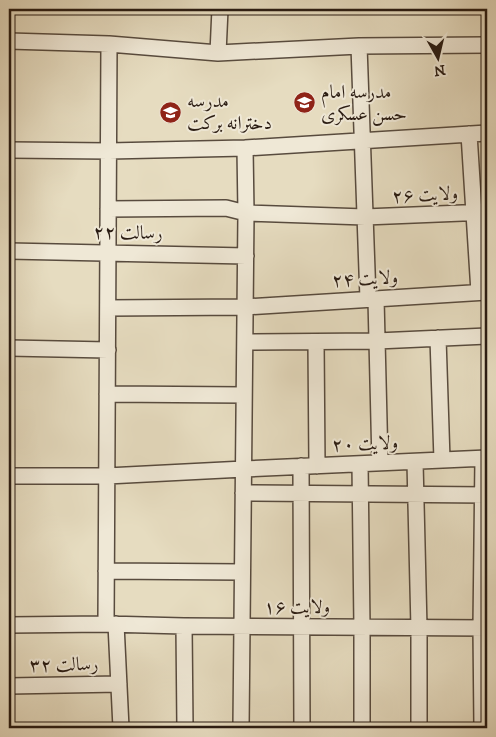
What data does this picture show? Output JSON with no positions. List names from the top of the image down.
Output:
{
  "streets": {
    "street": [
      "ولایت ۲۶",
      "رسالت ۲۲",
      "ولایت ۲۴",
      "ولایت ۲۰",
      "ولایت ۱۶",
      "رسالت ۳۲"
    ]
  },
  "places": {
    "school or university": ["مدرسه امام حسن عسکری", "مدرسه دخترانه برکت"]
  },
  "north": "bottom"
}
